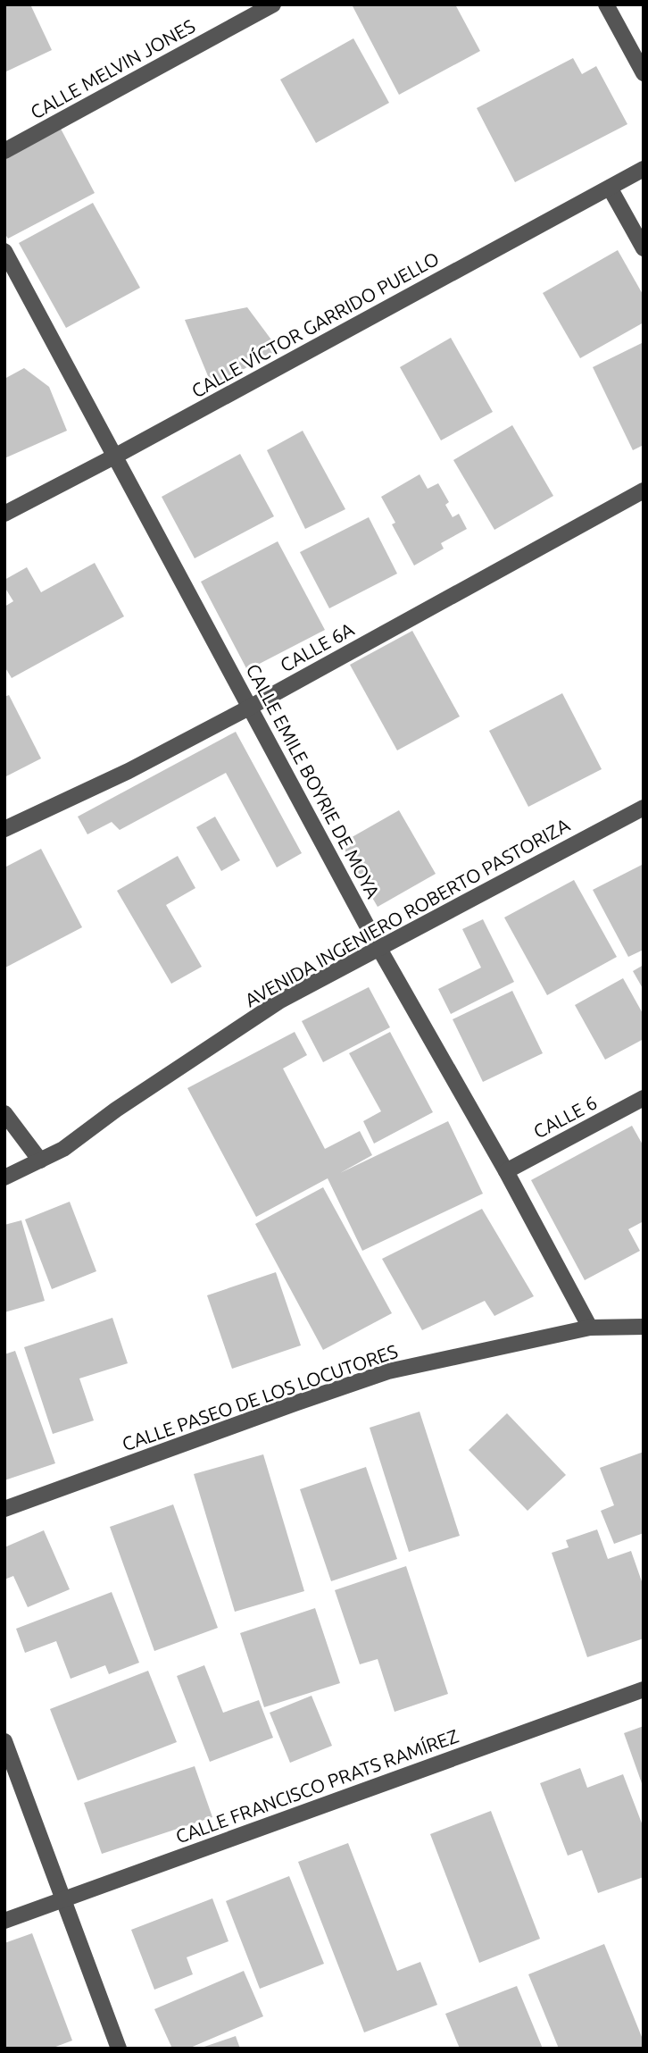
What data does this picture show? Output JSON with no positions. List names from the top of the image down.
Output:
{
  "streets": {
    "street": [
      "CALLE MELVIN JONES",
      "CALLE VÍCTOR GARRIDO PUELLO",
      "CALLE 6A",
      "CALLE EMILE BOYRIE DE MOYA",
      "AVENIDA INGENIERO ROBERTO PASTORIZA",
      "CALLE 6",
      "CALLE PASEO DE LOS LOCUTORES",
      "CALLE FRANCISCO PRATS RAMÍREZ"
    ]
  },
  "crossings": [
    ["CALLE VÍCTOR GARRIDO PUELLO", "CALLE EMILE BOYRIE DE MOYA"],
    ["CALLE 6A", "CALLE EMILE BOYRIE DE MOYA"],
    ["CALLE EMILE BOYRIE DE MOYA", "AVENIDA INGENIERO ROBERTO PASTORIZA"],
    ["CALLE EMILE BOYRIE DE MOYA", "CALLE 6"],
    ["CALLE EMILE BOYRIE DE MOYA", "CALLE PASEO DE LOS LOCUTORES"]
  ]
}
